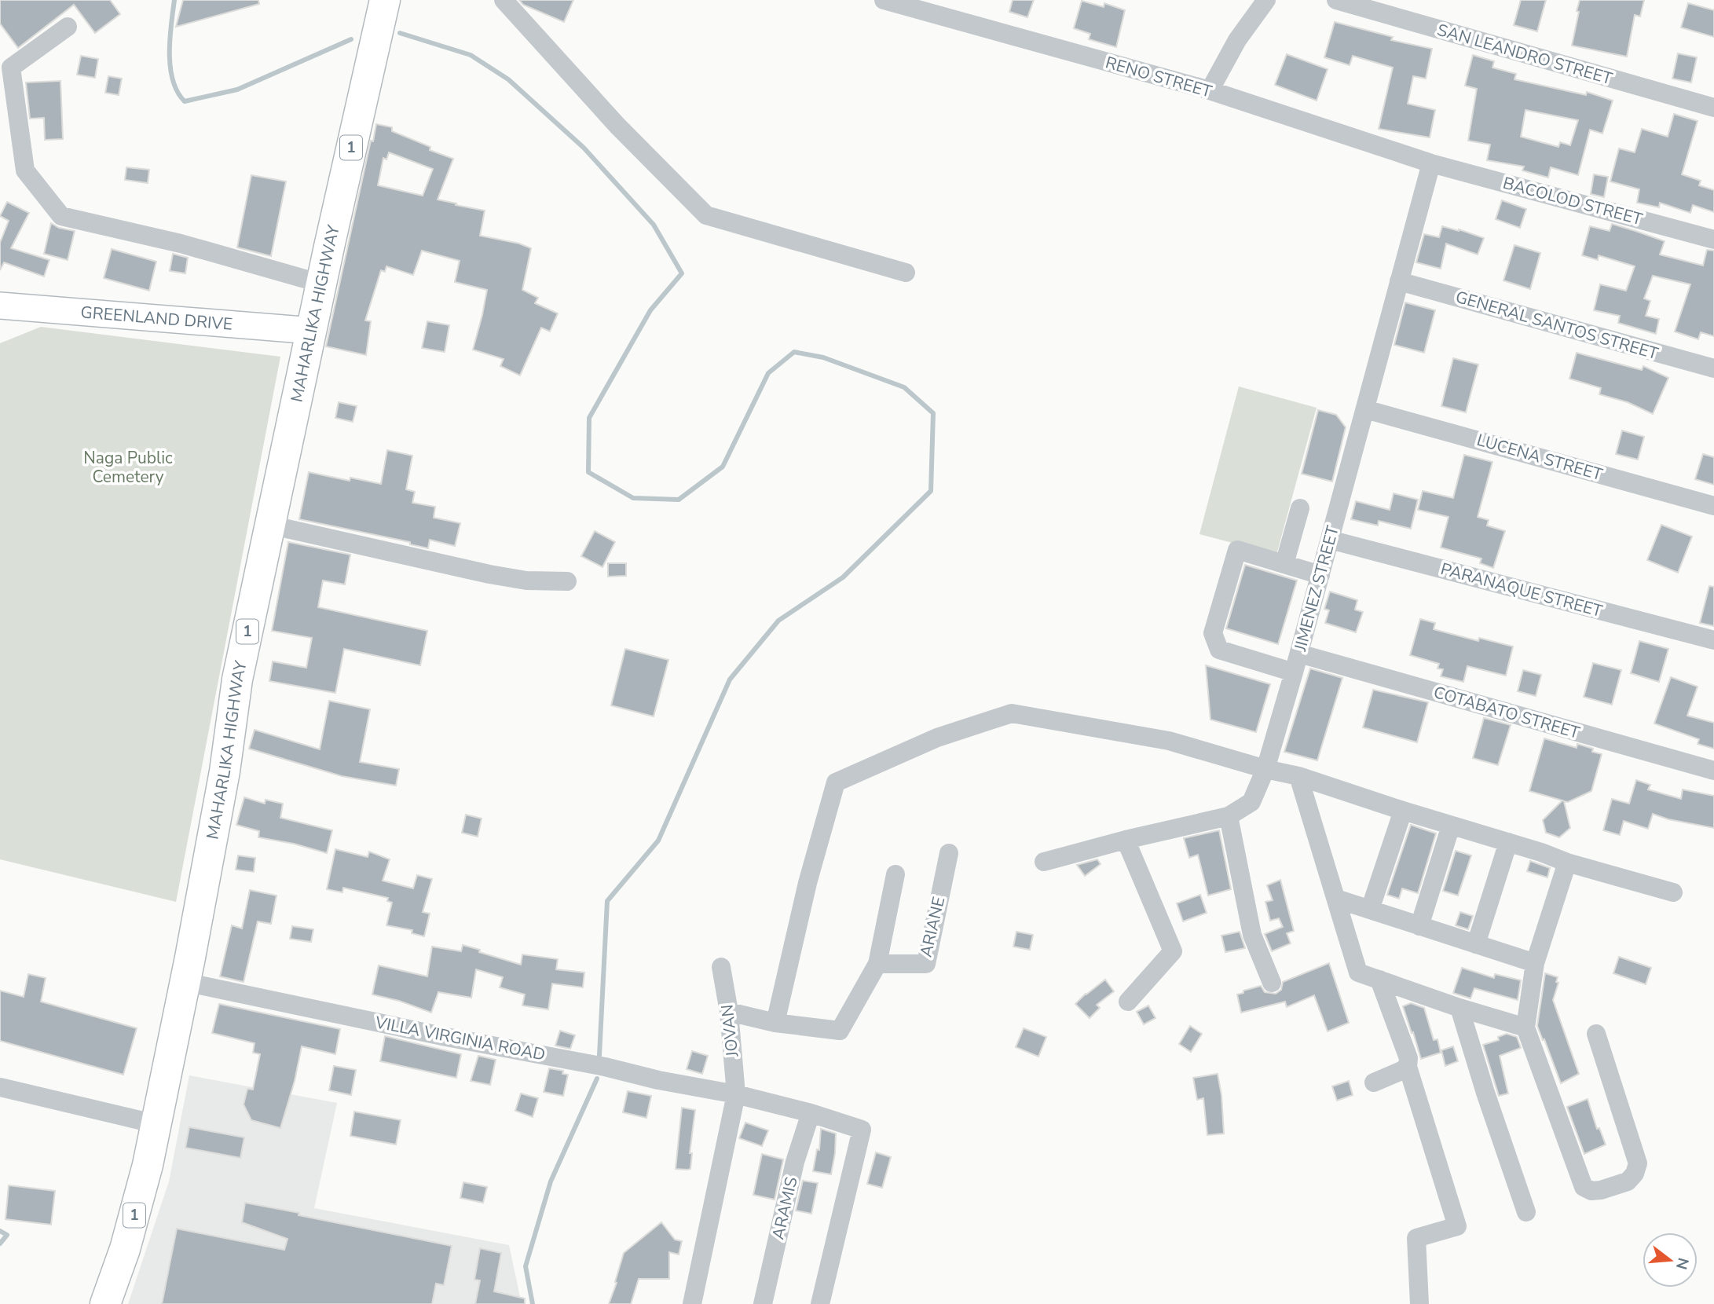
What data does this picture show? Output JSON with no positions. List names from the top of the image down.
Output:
{
  "streets": {
    "main road": ["1", "MAHARLIKA HIGHWAY"],
    "street": [
      "SAN LEANDRO STREET",
      "RENO STREET",
      "BACOLOD STREET",
      "GREENLAND DRIVE",
      "GENERAL SANTOS STREET",
      "LUCENA STREET",
      "JIMENEZ STREET",
      "PARANAQUE STREET",
      "COTABATO STREET",
      "ARIANE",
      "JOVAN",
      "VILLA VIRGINIA ROAD",
      "ARAMIS"
    ]
  },
  "crossings": [
    ["RENO STREET", "BACOLOD STREET"],
    ["RENO STREET", "JIMENEZ STREET"],
    ["BACOLOD STREET", "JIMENEZ STREET"],
    ["MAHARLIKA HIGHWAY", "GREENLAND DRIVE"],
    ["MAHARLIKA HIGHWAY", "VILLA VIRGINIA ROAD"],
    ["GENERAL SANTOS STREET", "JIMENEZ STREET"],
    ["LUCENA STREET", "JIMENEZ STREET"],
    ["JIMENEZ STREET", "PARANAQUE STREET"],
    ["JIMENEZ STREET", "COTABATO STREET"],
    ["JOVAN", "VILLA VIRGINIA ROAD"],
    ["VILLA VIRGINIA ROAD", "ARAMIS"]
  ],
  "parks": ["Naga Public Cemetery"],
  "north": "right"
}
